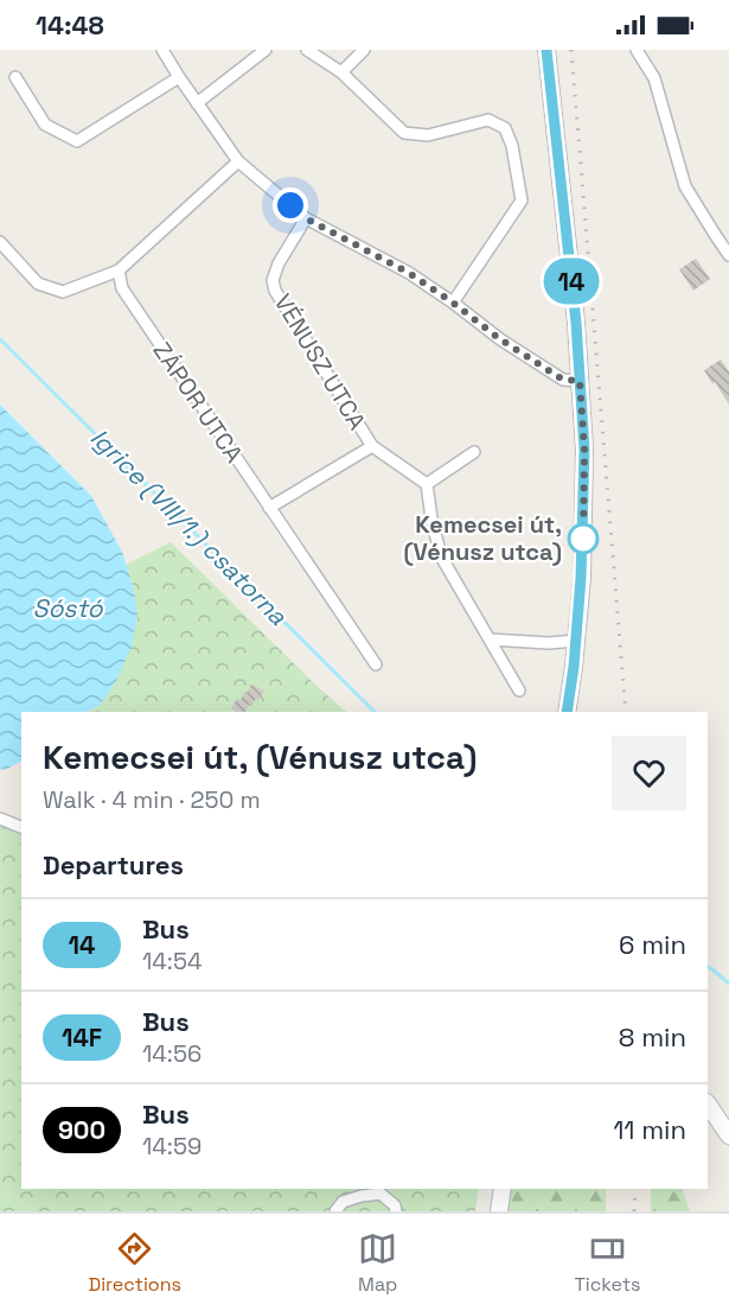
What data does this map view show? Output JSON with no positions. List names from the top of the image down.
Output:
{
  "streets": {
    "street": ["VÉNUSZ UTCA", "ZÁPOR UTCA"]
  },
  "water": ["Igrice (VIII/1.) csatorna", "Sóstó"],
  "places": ["Kemecsei út, (Vénusz utca)"],
  "lines": ["bus line 14"],
  "page": {
    "status": "14:48",
    "on_map": "14",
    "heading": [
      ["Kemecsei út, (Vénusz utca)", "Walk · 4 min · 250 m"],
      "Departures"
    ],
    "list": [
      {
        "mark": "14",
        "name": "Bus",
        "note": "14:54",
        "value": "6 min"
      },
      {
        "mark": "14F",
        "name": "Bus",
        "note": "14:56",
        "value": "8 min"
      },
      {
        "mark": "900",
        "name": "Bus",
        "note": "14:59",
        "value": "11 min"
      }
    ],
    "tabs": ["Directions", "Map", "Tickets"]
  }
}
